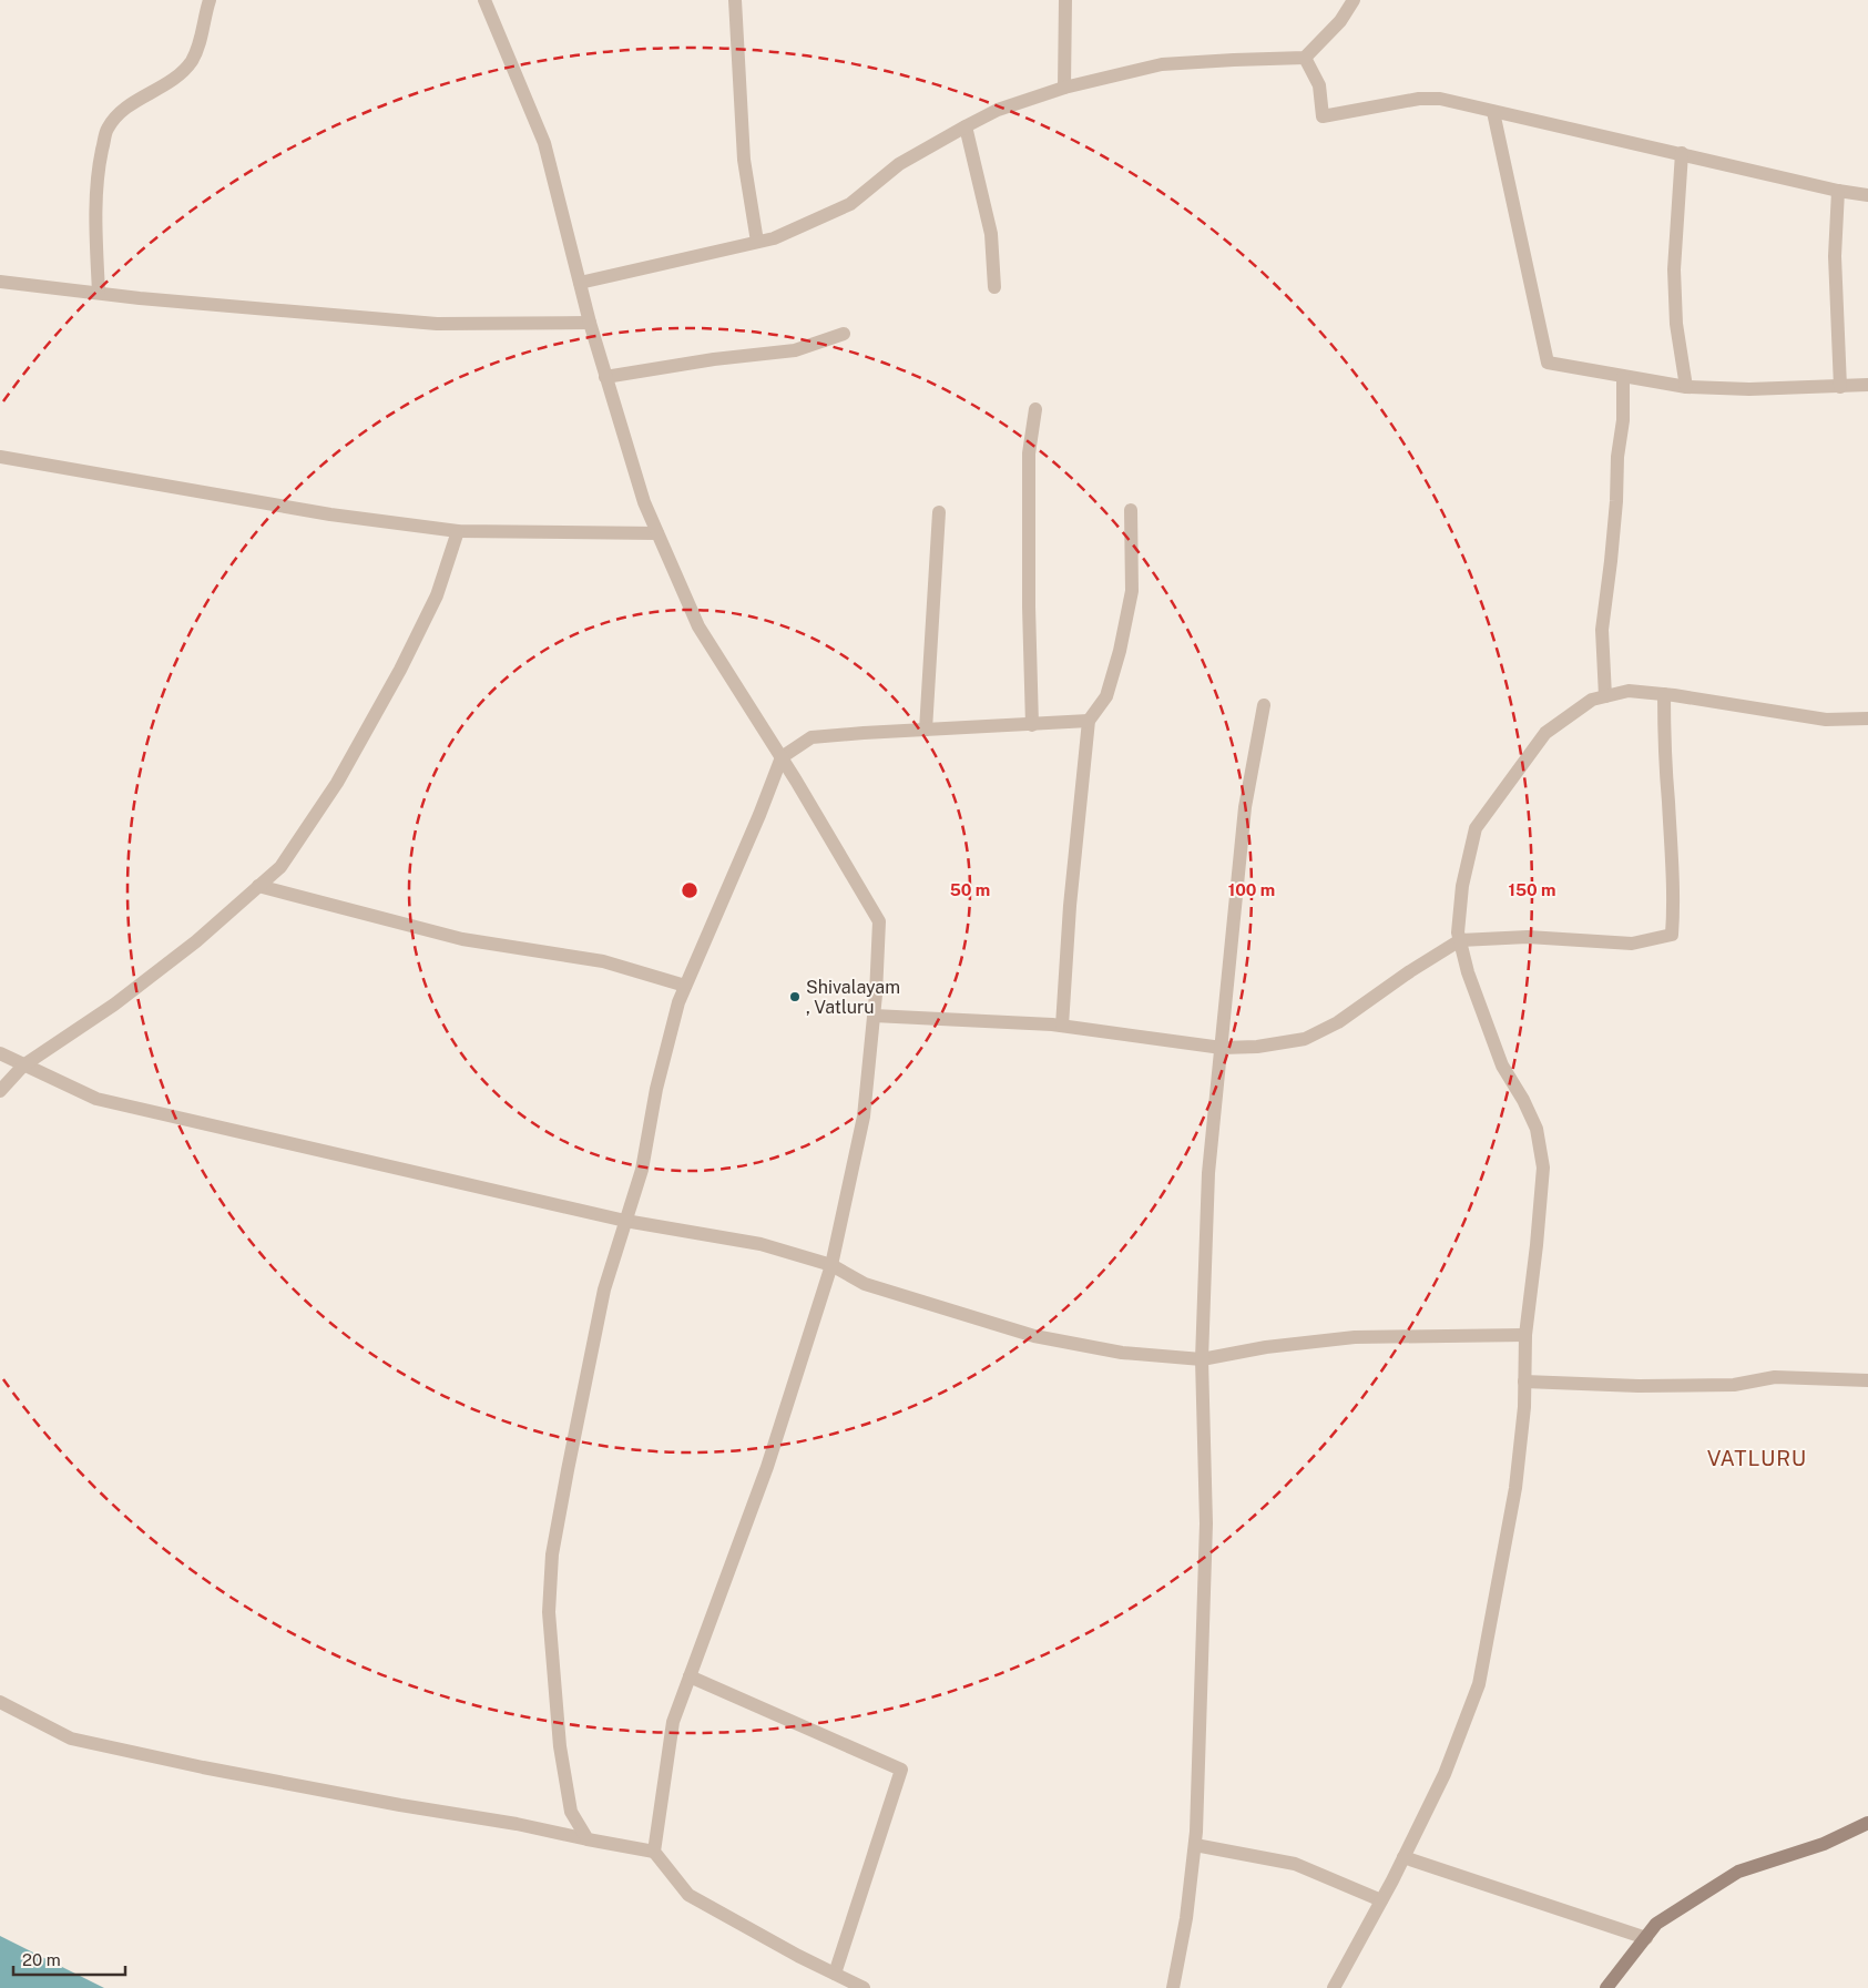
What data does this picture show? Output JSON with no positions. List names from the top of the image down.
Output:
{
  "districts": ["VATLURU"],
  "places": ["Shivalayam , Vatluru"],
  "scale_bar": "20 m",
  "rings": ["50 m", "100 m", "150 m"]
}
